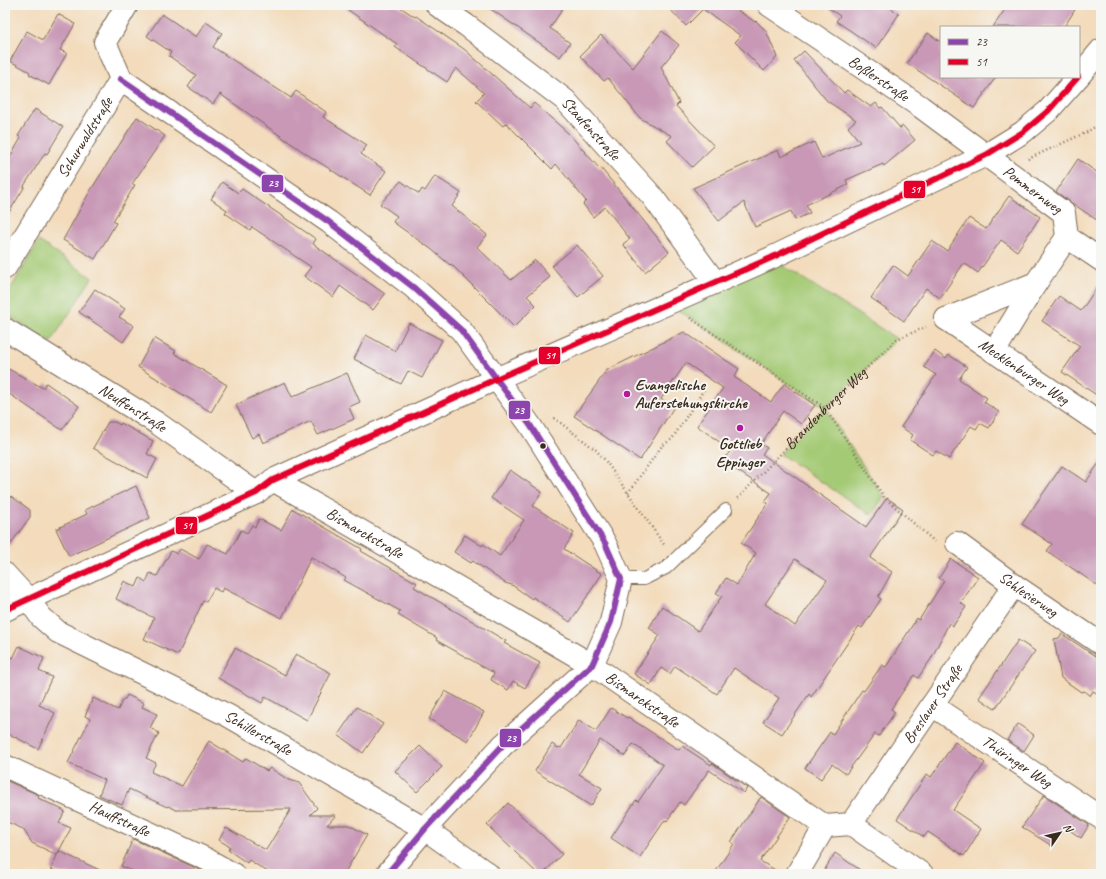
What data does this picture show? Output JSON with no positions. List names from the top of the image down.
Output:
{
  "streets": {
    "street": [
      "Boßlerstraße",
      "Staufenstraße",
      "Schurwaldstraße",
      "Pommernweg",
      "Mecklenburger Weg",
      "Neuffenstraße",
      "Bismarckstraße",
      "Schlesierweg",
      "Breslauer Straße",
      "Schillerstraße",
      "Thüringer Weg",
      "Hauffstraße"
    ],
    "path": ["Brandenburger Weg"]
  },
  "crossings": [
    ["Boßlerstraße", "Pommernweg"],
    ["Mecklenburger Weg", "Brandenburger Weg"],
    ["Schlesierweg", "Breslauer Straße"],
    ["Breslauer Straße", "Thüringer Weg"]
  ],
  "places": ["Evangelische Auferstehungskirche", "Gottlieb Eppinger"],
  "lines": ["transit line 51", "transit line 23"],
  "legend": ["23", "51"],
  "north": "top right"
}
